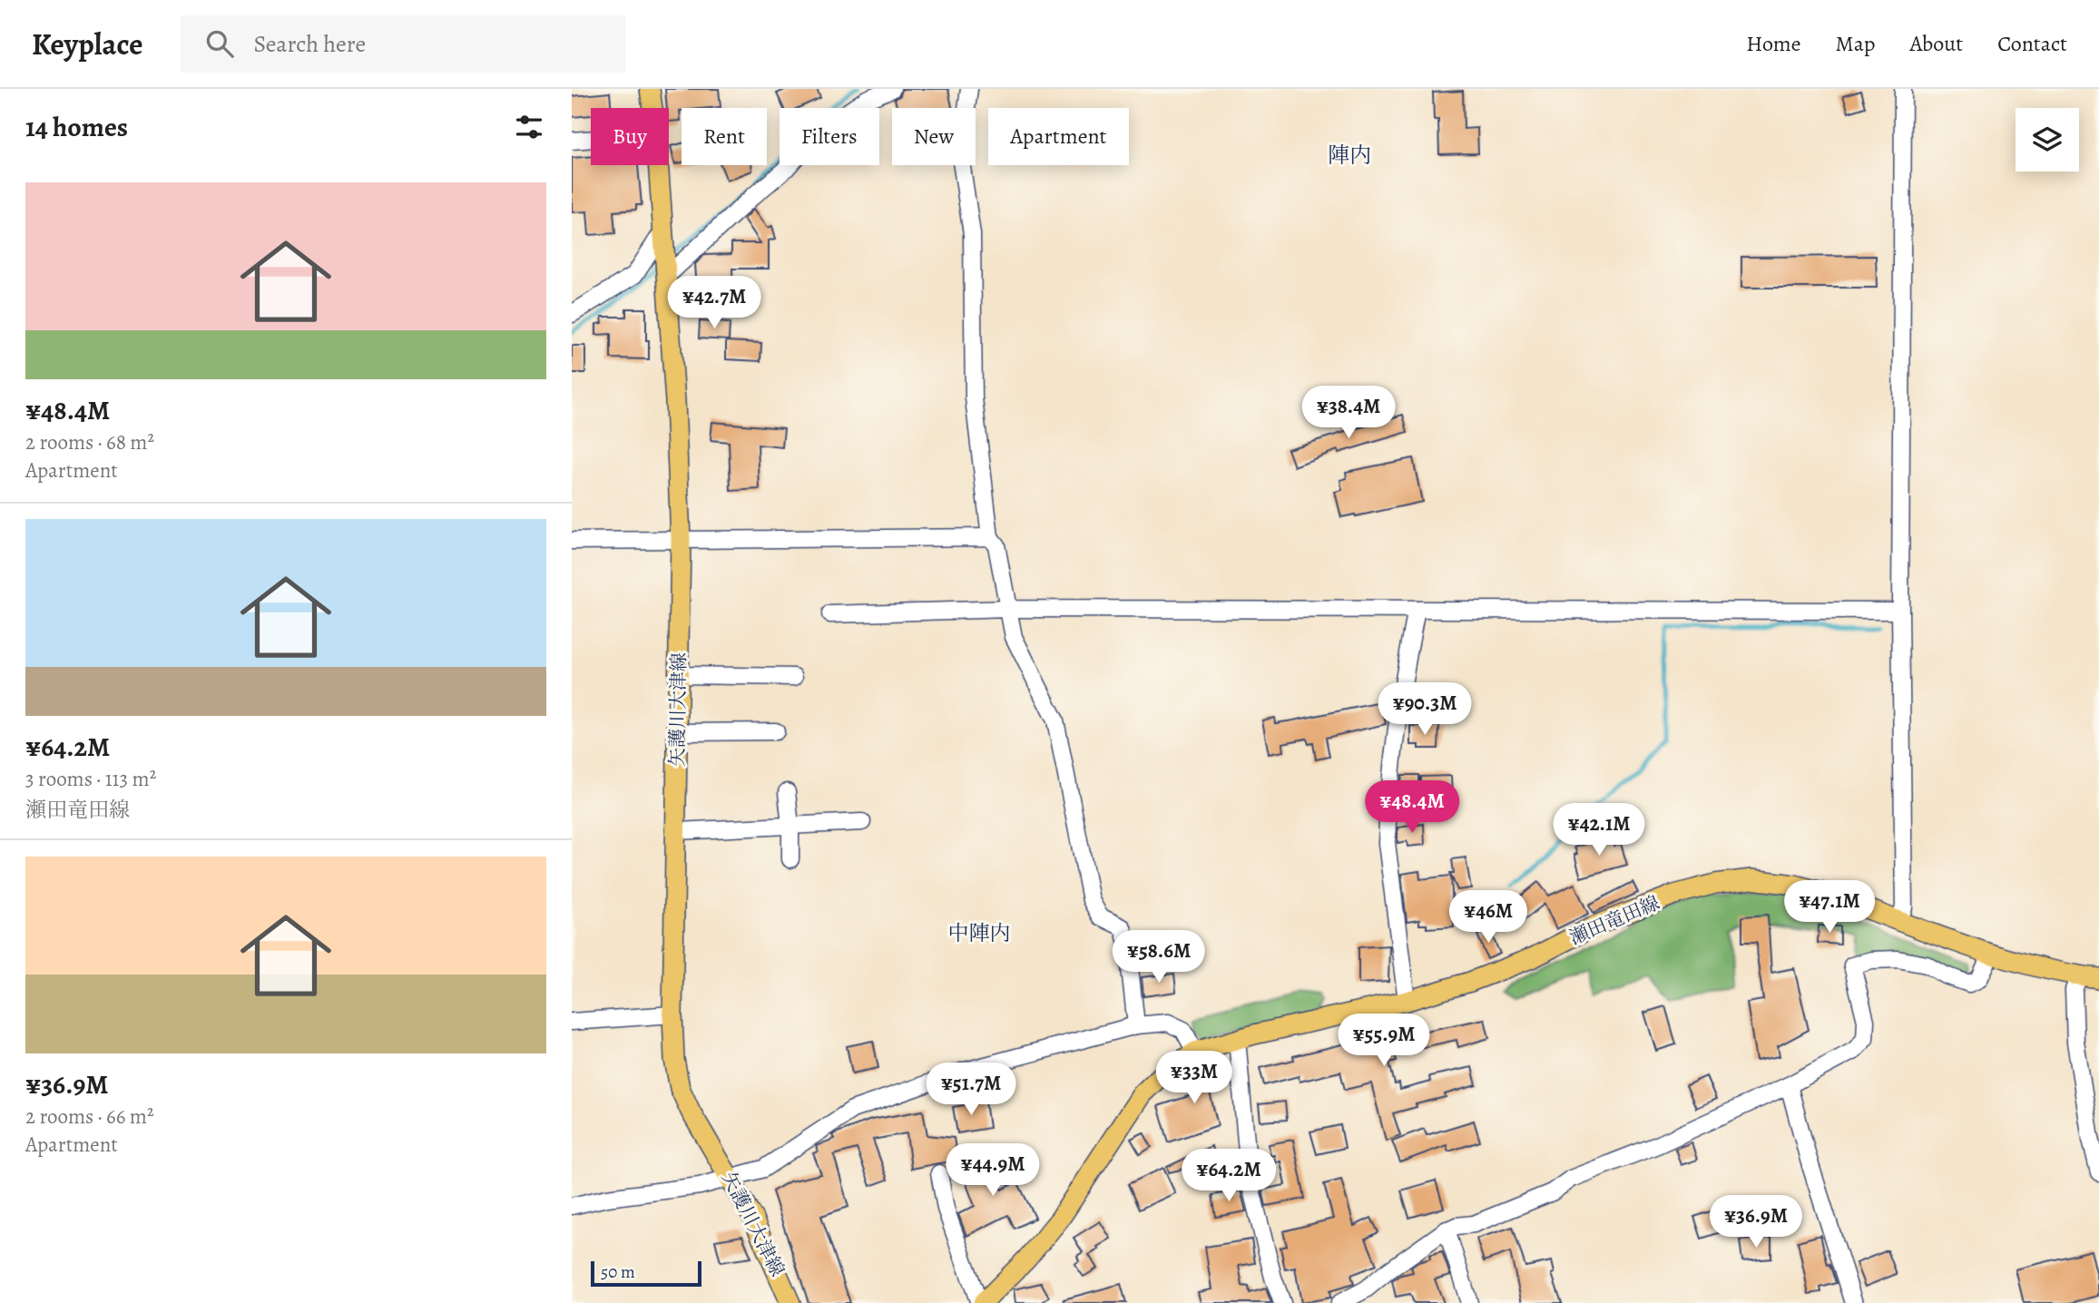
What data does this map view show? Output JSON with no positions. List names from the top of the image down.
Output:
{
  "streets": {
    "main road": ["矢護川大津線", "瀬田竜田線"]
  },
  "districts": ["陣内", "中陣内"],
  "scale_bar": "50 m",
  "page": {
    "header": "Keyplace",
    "search": "Search here",
    "nav": [
      "Home",
      "Map",
      "About",
      "Contact"
    ],
    "heading": "14 homes",
    "chip": [
      "Buy",
      "Rent",
      "Filters",
      "New",
      "Apartment"
    ],
    "list": [
      {
        "name": "¥48.4M",
        "note": "2 rooms · 68 m² · Apartment"
      },
      {
        "name": "¥64.2M",
        "note": "3 rooms · 113 m² · 瀬田竜田線"
      },
      {
        "name": "¥36.9M",
        "note": "2 rooms · 66 m² · Apartment"
      }
    ],
    "price": [
      "¥42.7M",
      "¥38.4M",
      "¥90.3M",
      "¥48.4M",
      "¥42.1M",
      "¥47.1M",
      "¥46M",
      "¥58.6M",
      "¥55.9M",
      "¥33M",
      "¥51.7M",
      "¥44.9M",
      "¥64.2M",
      "¥36.9M"
    ],
    "scale": "50 m"
  }
}
